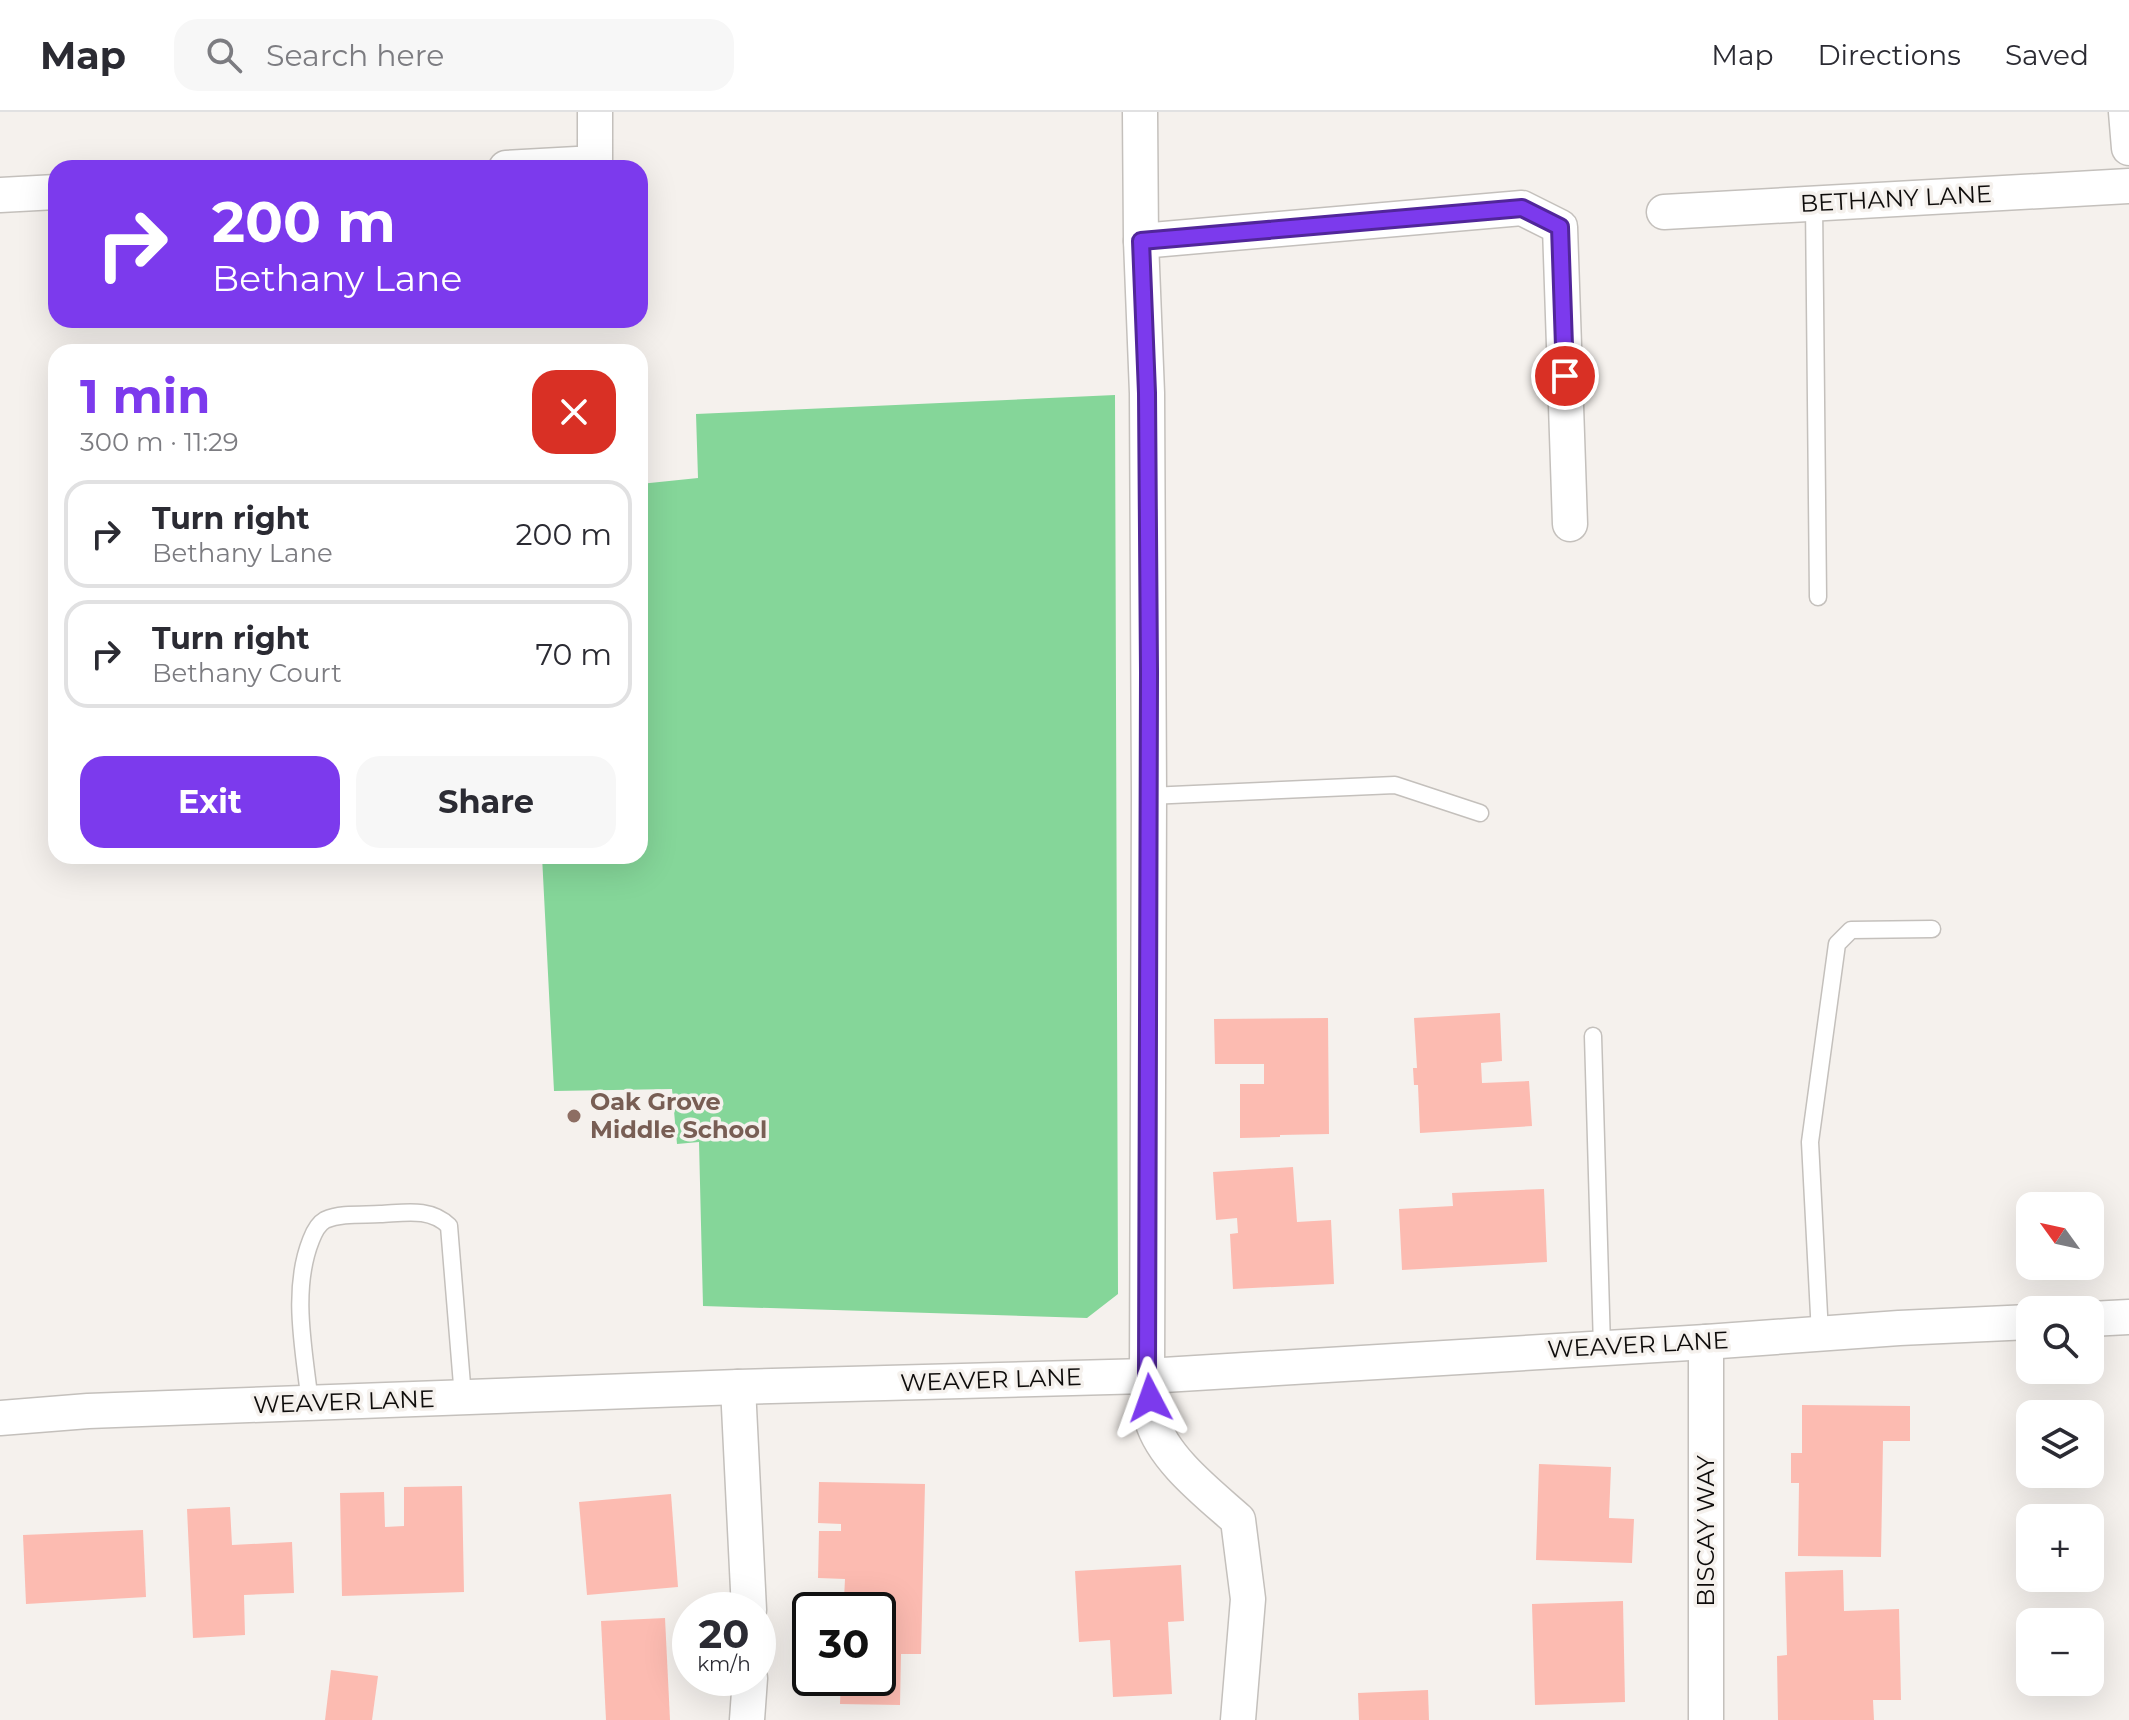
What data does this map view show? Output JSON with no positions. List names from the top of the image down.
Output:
{
  "streets": {
    "street": ["BETHANY LANE", "WEAVER LANE", "BISCAY WAY"]
  },
  "crossings": [
    ["WEAVER LANE", "BISCAY WAY"]
  ],
  "places": ["Oak Grove Middle School"],
  "north": "top left",
  "page": {
    "header": "Map",
    "search": "Search here",
    "nav": ["Map", "Directions", "Saved"],
    "turn": ["200 m", "Bethany Lane"],
    "heading": ["1 min", "300 m · 11:29"],
    "list": [
      {
        "name": "Turn right",
        "note": "Bethany Lane",
        "value": "200 m"
      },
      {
        "name": "Turn right",
        "note": "Bethany Court",
        "value": "70 m"
      }
    ],
    "buttons": ["Exit", "Share"],
    "map_buttons": ["+", "−"],
    "speed": "20 km/h",
    "limit": "30"
  }
}
